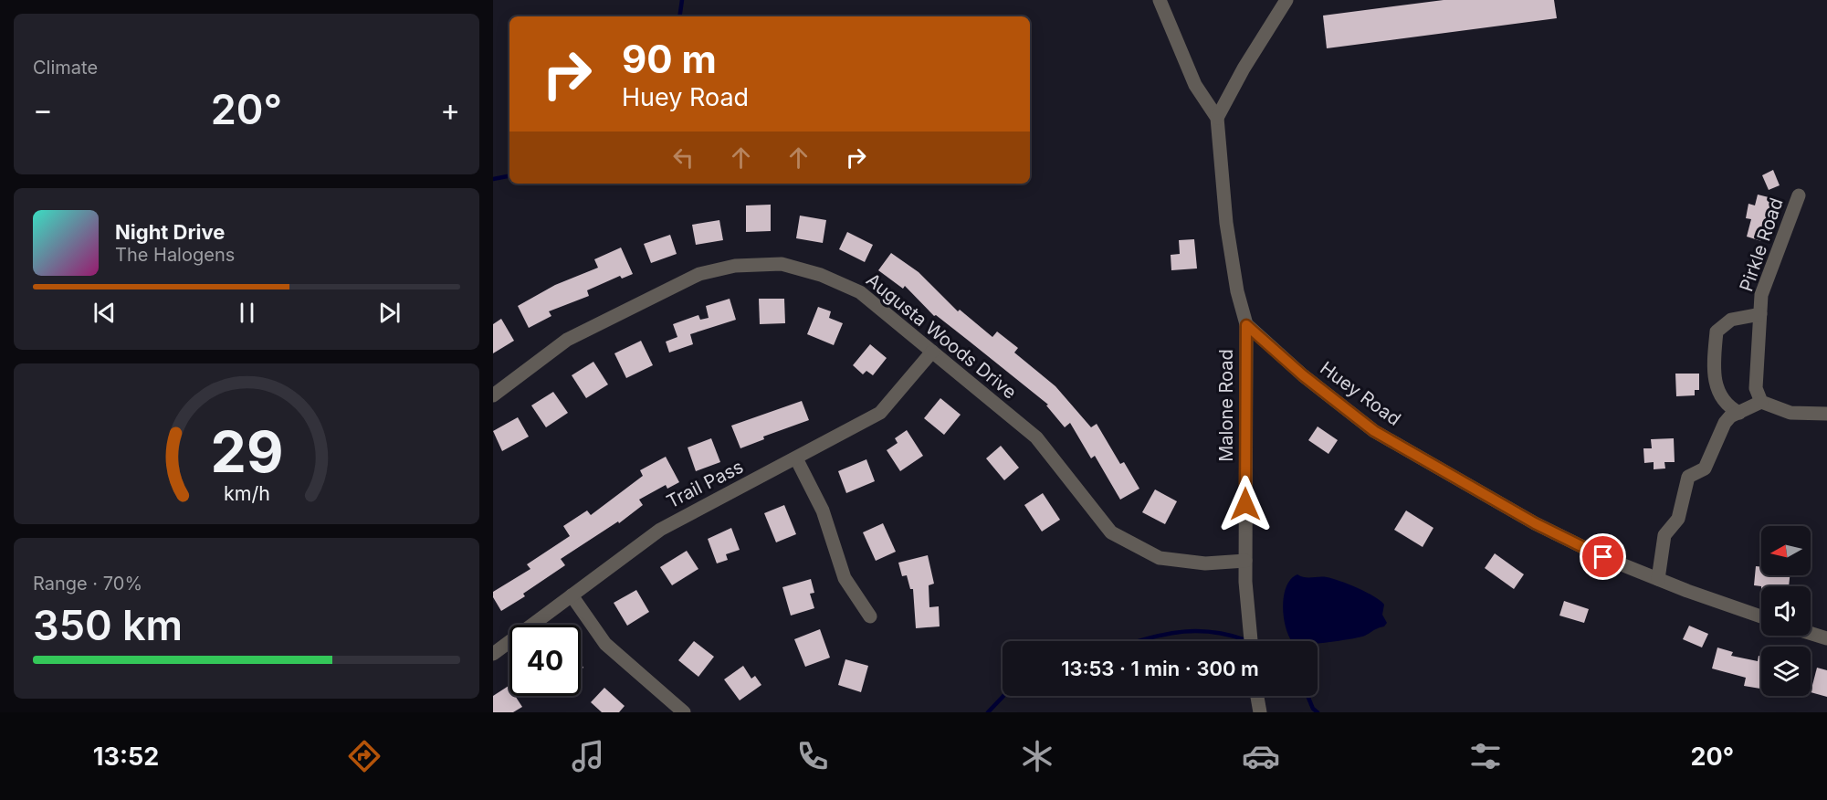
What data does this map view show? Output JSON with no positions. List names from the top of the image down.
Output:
{
  "streets": {
    "street": [
      "Pirkle Road",
      "Augusta Woods Drive",
      "Huey Road",
      "Malone Road",
      "Trail Pass"
    ]
  },
  "crossings": [
    ["Augusta Woods Drive", "Malone Road"],
    ["Augusta Woods Drive", "Trail Pass"],
    ["Huey Road", "Malone Road"]
  ],
  "north": "left",
  "page": {
    "tile": [
      "Climate",
      ["Range · 70%", "350 km"]
    ],
    "turn": ["90 m", "Huey Road"],
    "heat": ["−", "20°", "+"],
    "song": ["Night Drive", "The Halogens"],
    "limit": "40",
    "trip": "13:53 · 1 min · 300 m",
    "tabs": ["13:52", "20°"],
    "gauge": ["29", "km/h"]
  }
}
